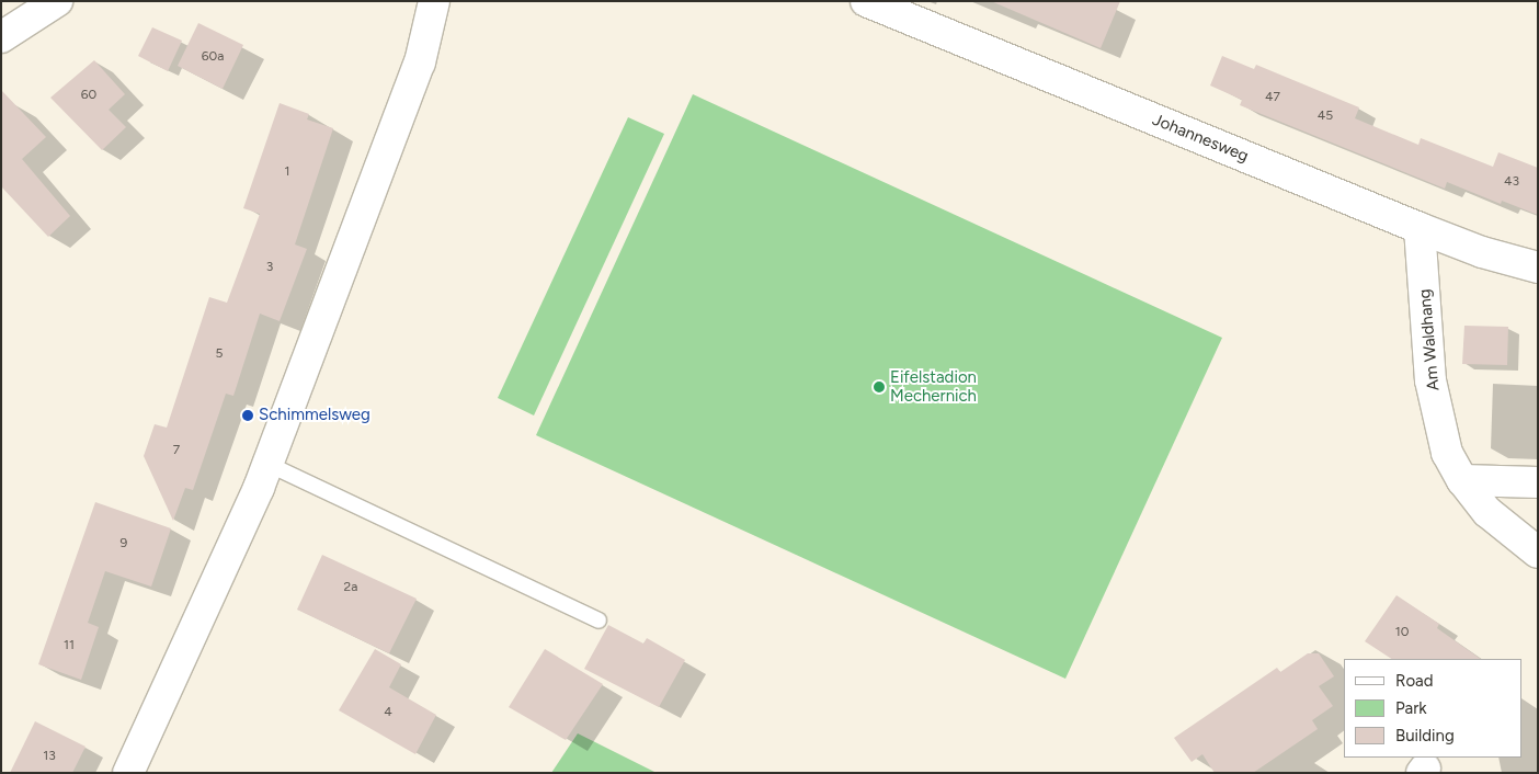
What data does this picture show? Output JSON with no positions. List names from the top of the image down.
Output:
{
  "streets": {
    "street": ["Johannesweg", "Am Waldhang"]
  },
  "crossings": [
    ["Johannesweg", "Am Waldhang"]
  ],
  "places": ["Eifelstadion Mechernich", "Schimmelsweg"],
  "house_numbers": [
    "60a",
    "60",
    "47",
    "45",
    "1",
    "43",
    "3",
    "5",
    "7",
    "9",
    "2a",
    "10",
    "11",
    "4",
    "13"
  ],
  "legend": ["Road", "Park", "Building"]
}
